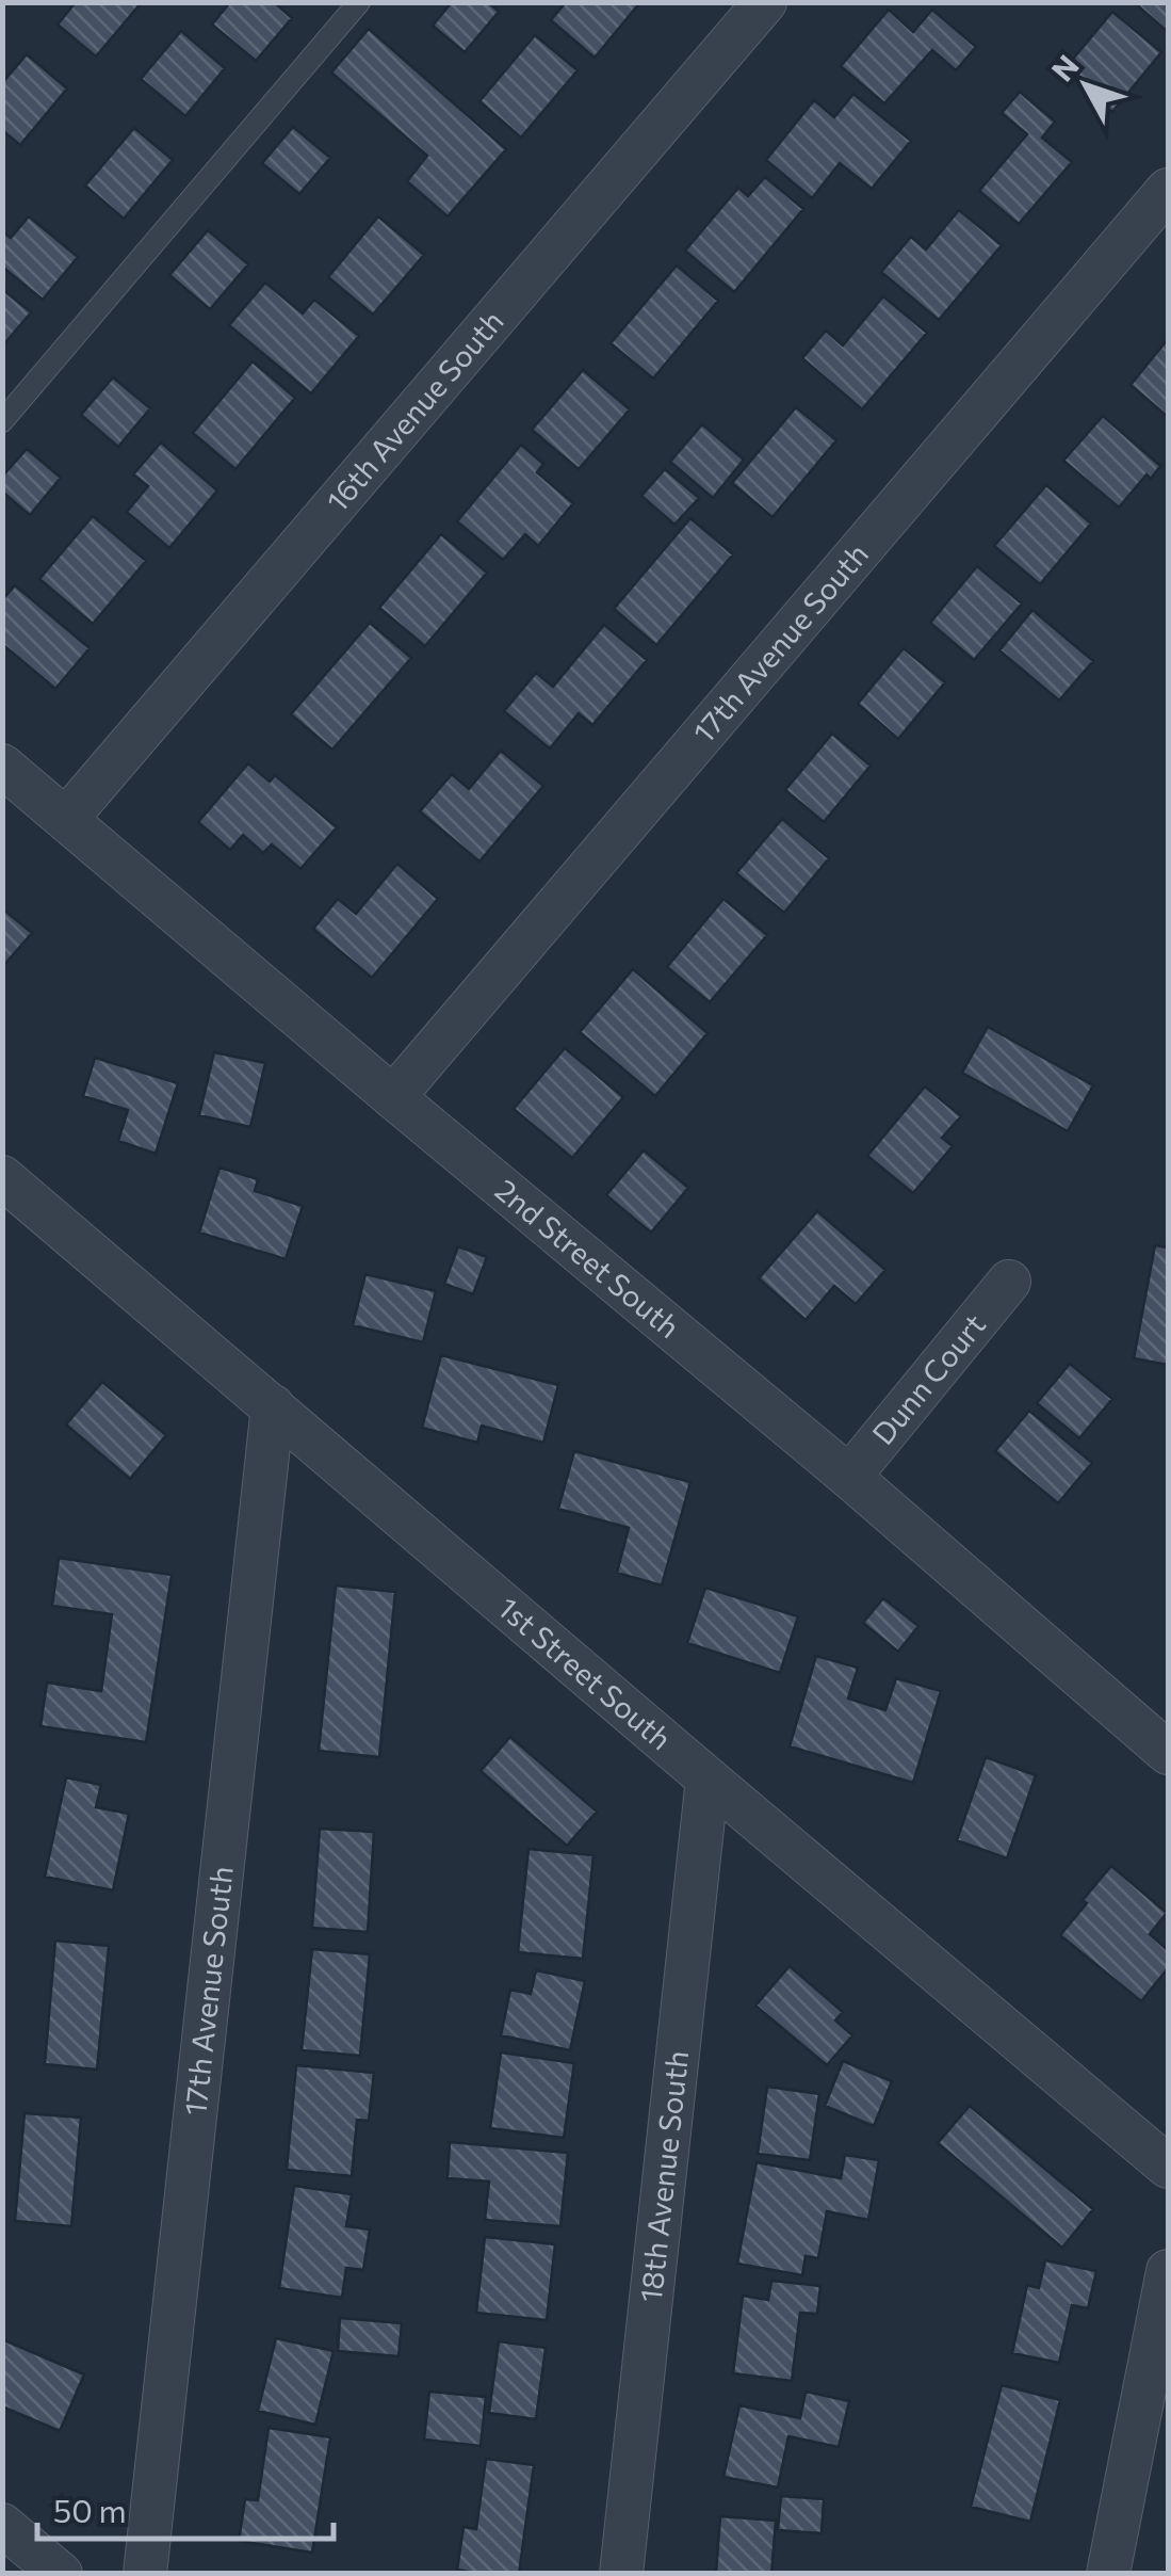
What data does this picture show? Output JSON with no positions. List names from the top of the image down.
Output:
{
  "streets": {
    "street": [
      "16th Avenue South",
      "17th Avenue South",
      "2nd Street South",
      "Dunn Court",
      "1st Street South",
      "18th Avenue South"
    ]
  },
  "crossings": [
    ["16th Avenue South", "2nd Street South"],
    ["17th Avenue South", "2nd Street South"],
    ["17th Avenue South", "1st Street South"],
    ["2nd Street South", "Dunn Court"],
    ["1st Street South", "18th Avenue South"]
  ],
  "scale_bar": "50 m",
  "north": "top left"
}
